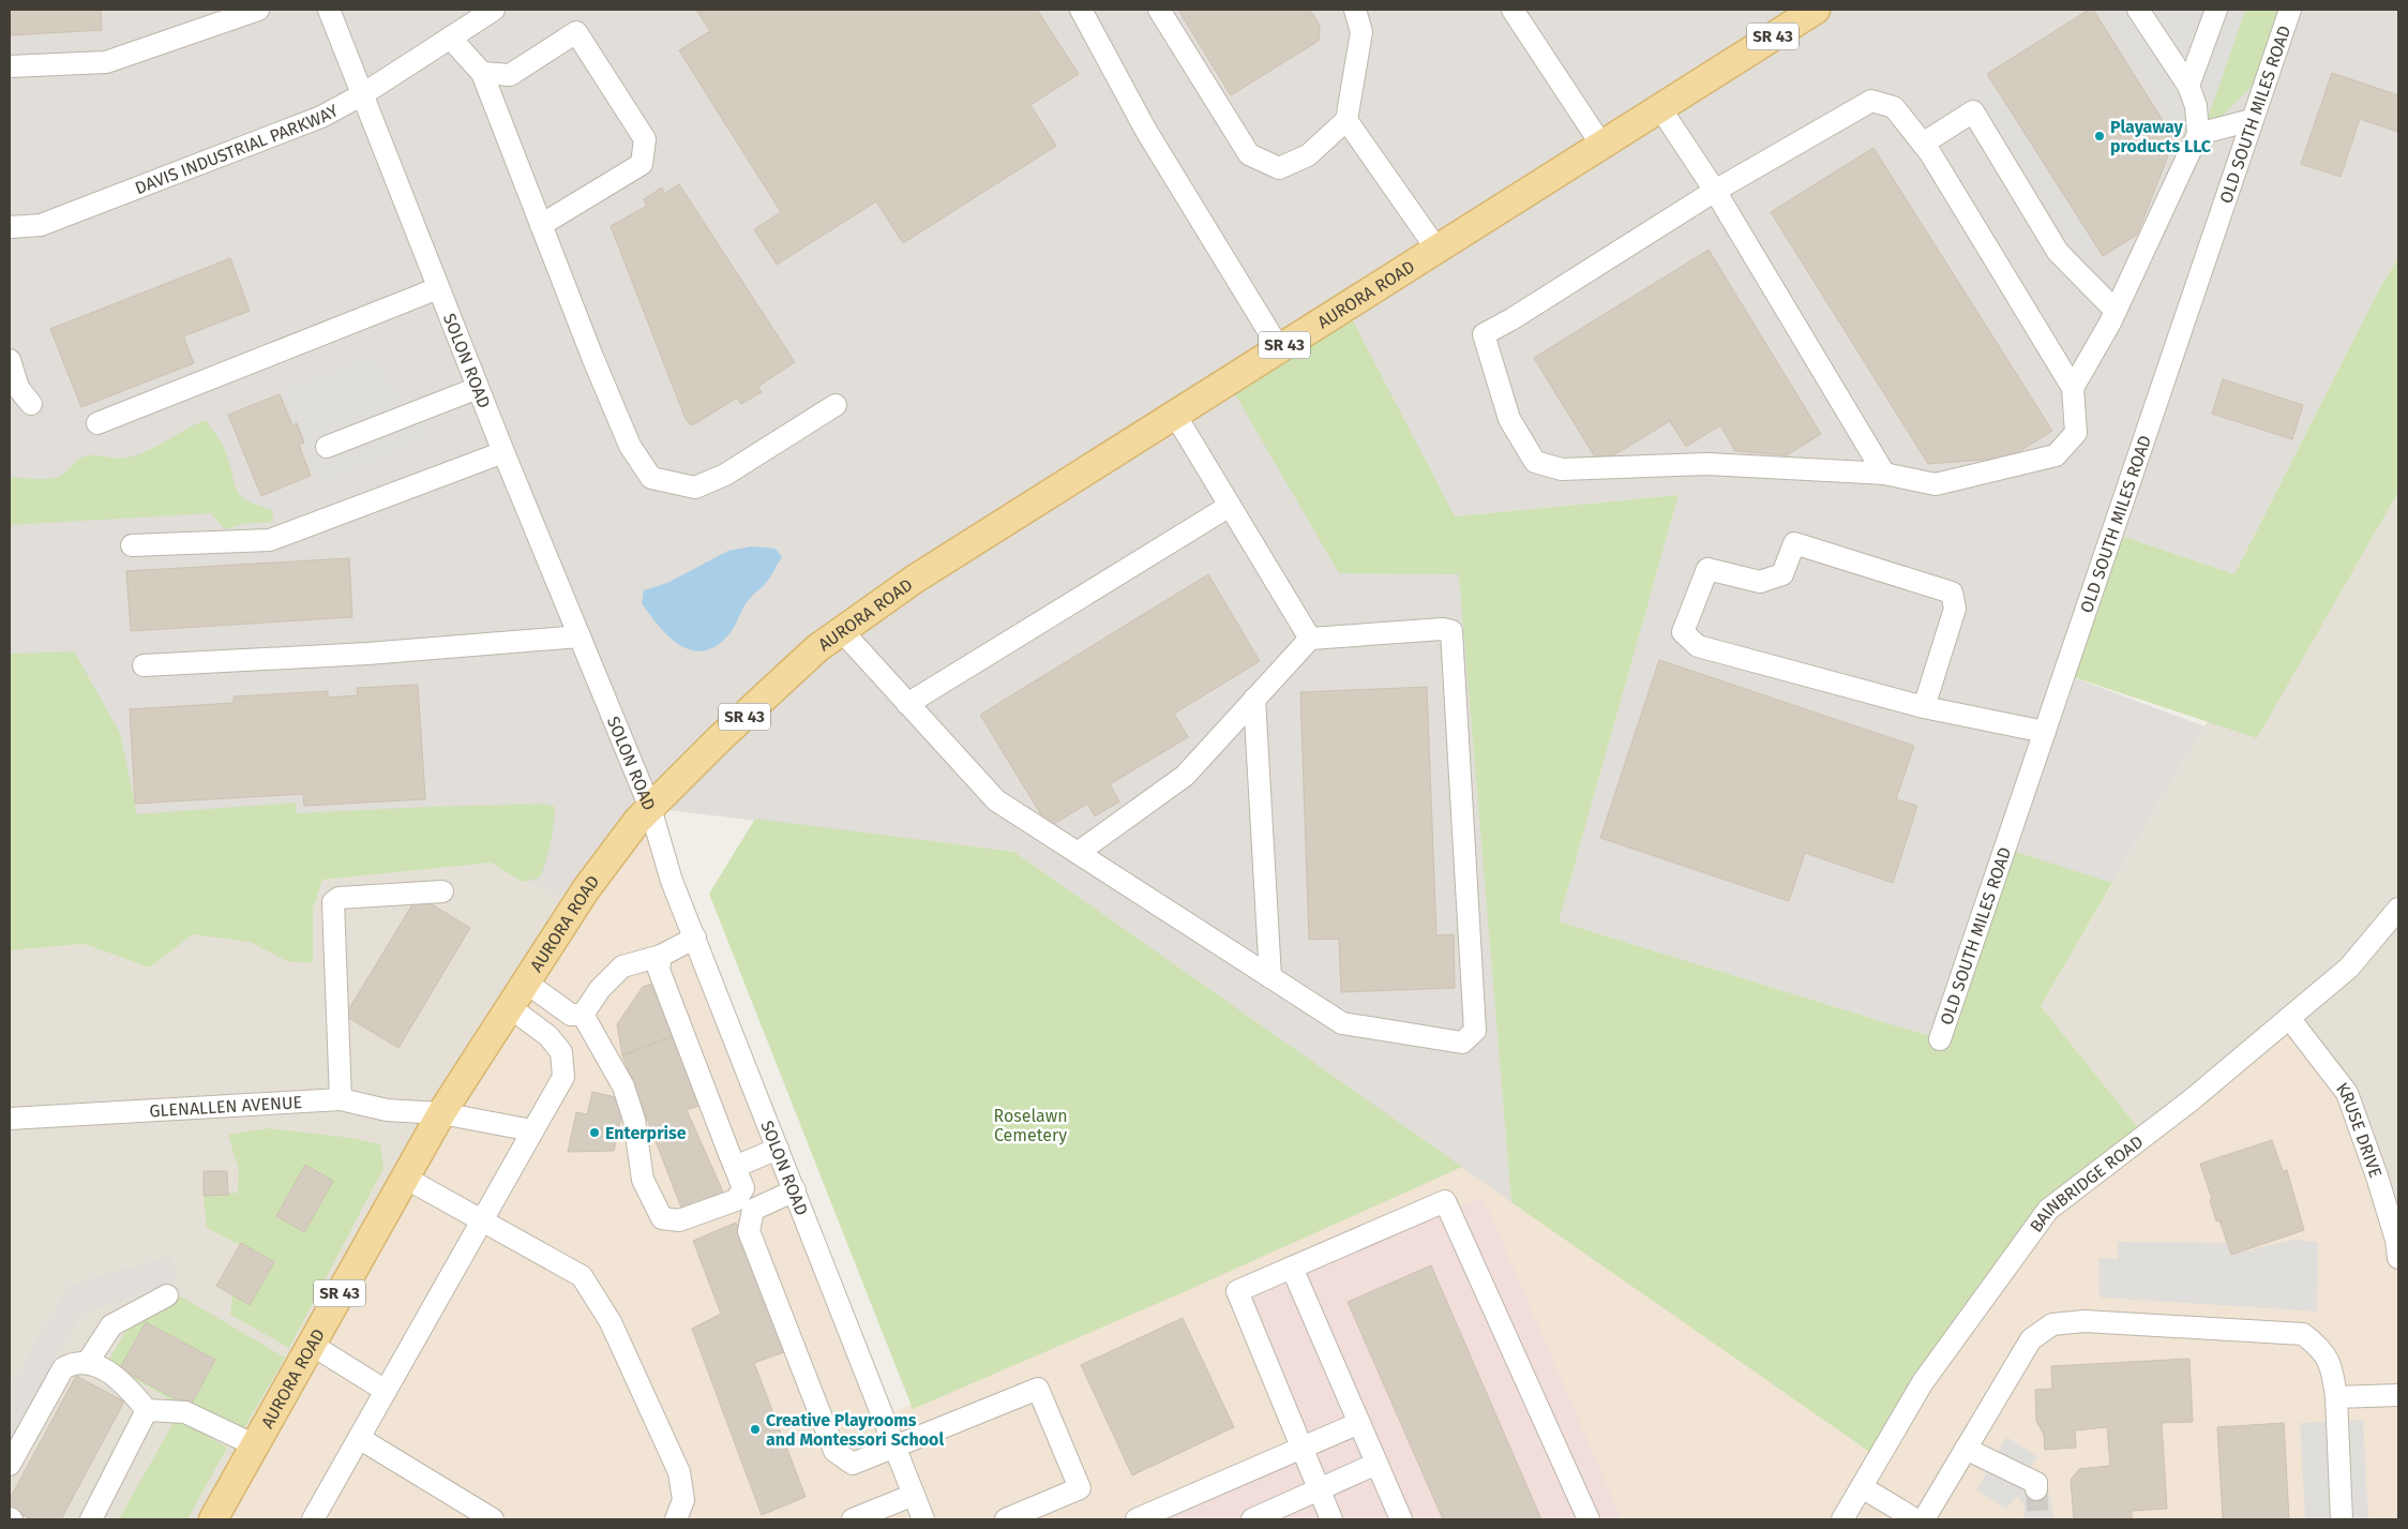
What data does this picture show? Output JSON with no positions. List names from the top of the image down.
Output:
{
  "streets": {
    "main road": ["SR 43", "AURORA ROAD"],
    "street": [
      "OLD SOUTH MILES ROAD",
      "DAVIS INDUSTRIAL PARKWAY",
      "SOLON ROAD",
      "GLENALLEN AVENUE",
      "KRUSE DRIVE",
      "BAINBRIDGE ROAD"
    ]
  },
  "crossings": [
    ["DAVIS INDUSTRIAL PARKWAY", "SOLON ROAD"],
    ["AURORA ROAD", "SOLON ROAD"],
    ["AURORA ROAD", "GLENALLEN AVENUE"],
    ["KRUSE DRIVE", "BAINBRIDGE ROAD"]
  ],
  "parks": ["Roselawn Cemetery"],
  "places": ["Playaway products LLC", "Enterprise", "Creative Playrooms and Montessori School"]
}
